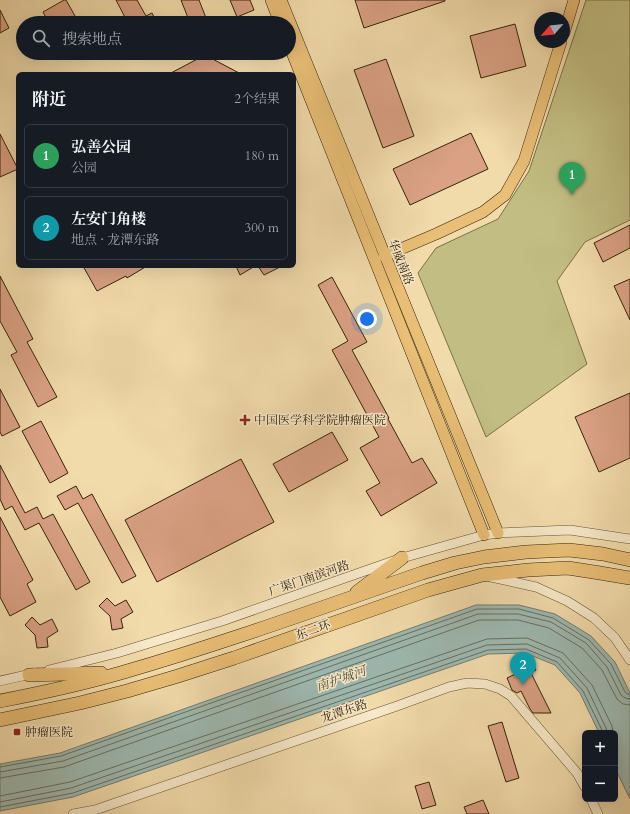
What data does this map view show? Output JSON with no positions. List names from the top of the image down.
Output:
{
  "streets": {
    "highway": ["东二环"],
    "main road": ["华威南路"],
    "street": ["广渠门南滨河路", "龙潭东路"]
  },
  "crossings": [
    ["华威南路", "广渠门南滨河路"]
  ],
  "water": ["南护城河"],
  "places": {
    "health": ["中国医学科学院肿瘤医院"],
    "transit": ["肿瘤医院"]
  },
  "north": "bottom left",
  "page": {
    "search": "搜索地点",
    "heading": ["附近", "2个结果"],
    "list": [
      {
        "mark": "1",
        "name": "弘善公园",
        "note": "公园",
        "value": "180 m"
      },
      {
        "mark": "2",
        "name": "左安门角楼",
        "note": "地点 · 龙潭东路",
        "value": "300 m"
      }
    ],
    "pins": ["1", "2"],
    "map_buttons": ["+", "−"]
  }
}
